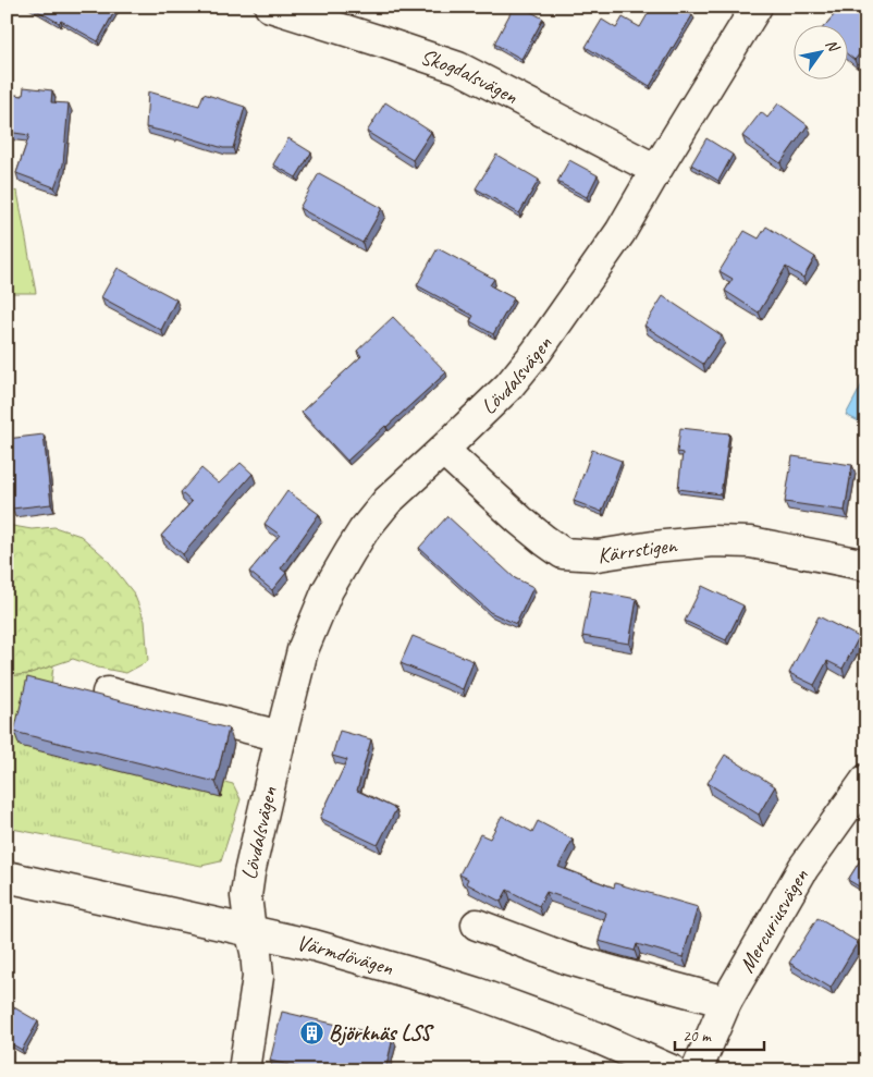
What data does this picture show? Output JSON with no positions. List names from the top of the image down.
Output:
{
  "streets": {
    "street": [
      "Skogdalsvägen",
      "Lövdalsvägen",
      "Kärrstigen",
      "Mercuriusvägen",
      "Värmdövägen"
    ]
  },
  "crossings": [
    ["Skogdalsvägen", "Lövdalsvägen"],
    ["Lövdalsvägen", "Kärrstigen"],
    ["Lövdalsvägen", "Värmdövägen"]
  ],
  "places": {
    "building": ["Björknäs LSS"]
  },
  "scale_bar": "20 m",
  "north": "top right"
}
